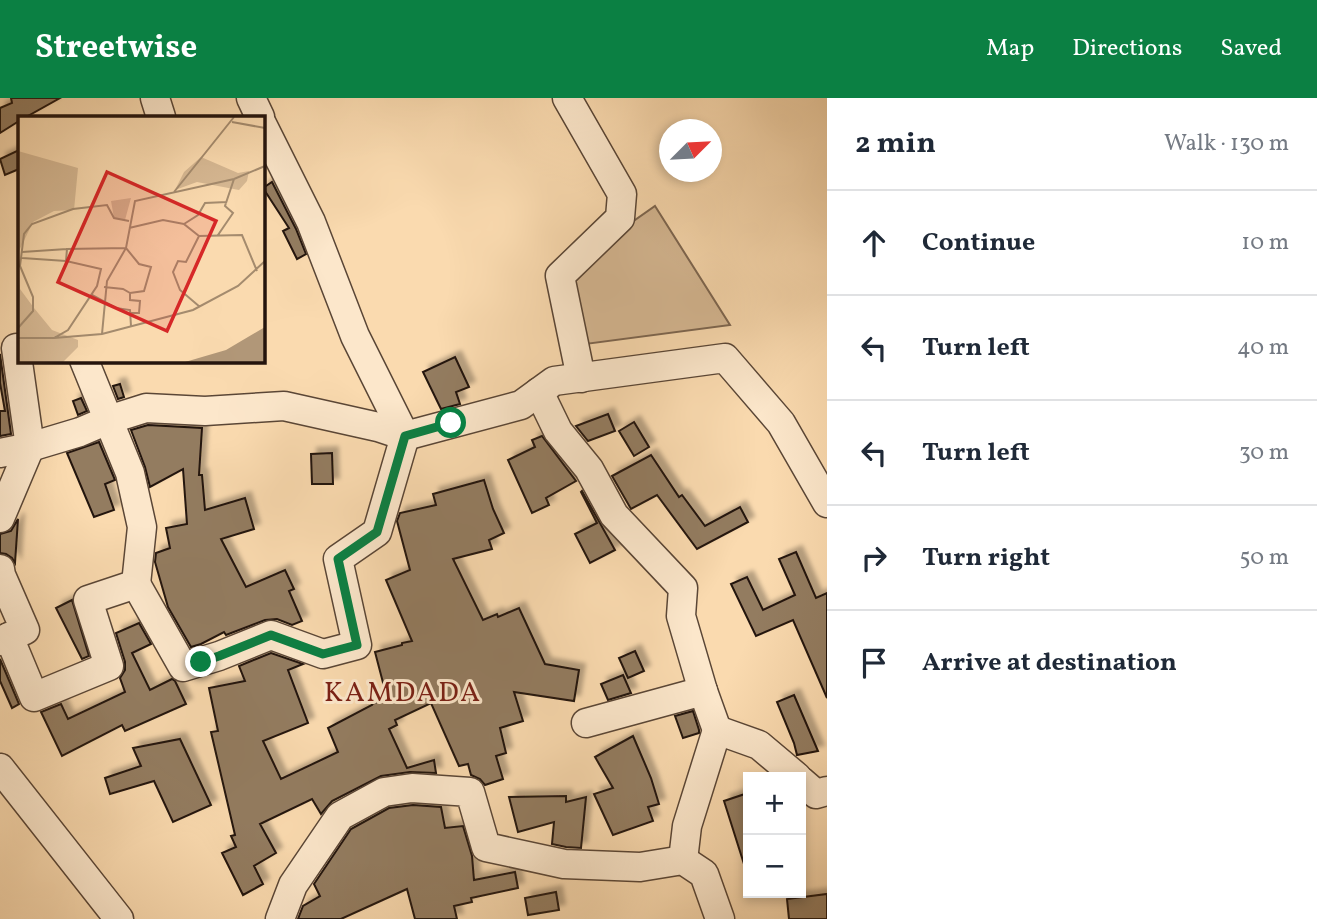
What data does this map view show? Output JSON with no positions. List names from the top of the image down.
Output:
{
  "districts": ["KAMDADA"],
  "north": "top right",
  "page": {
    "header": "Streetwise",
    "nav": ["Map", "Directions", "Saved"],
    "heading": ["2 min", "Walk · 130 m"],
    "list": [
      ["Continue", "10 m"],
      ["Turn left", "40 m"],
      ["Turn left", "30 m"],
      ["Turn right", "50 m"],
      "Arrive at destination"
    ],
    "map_buttons": ["+", "−"]
  }
}
